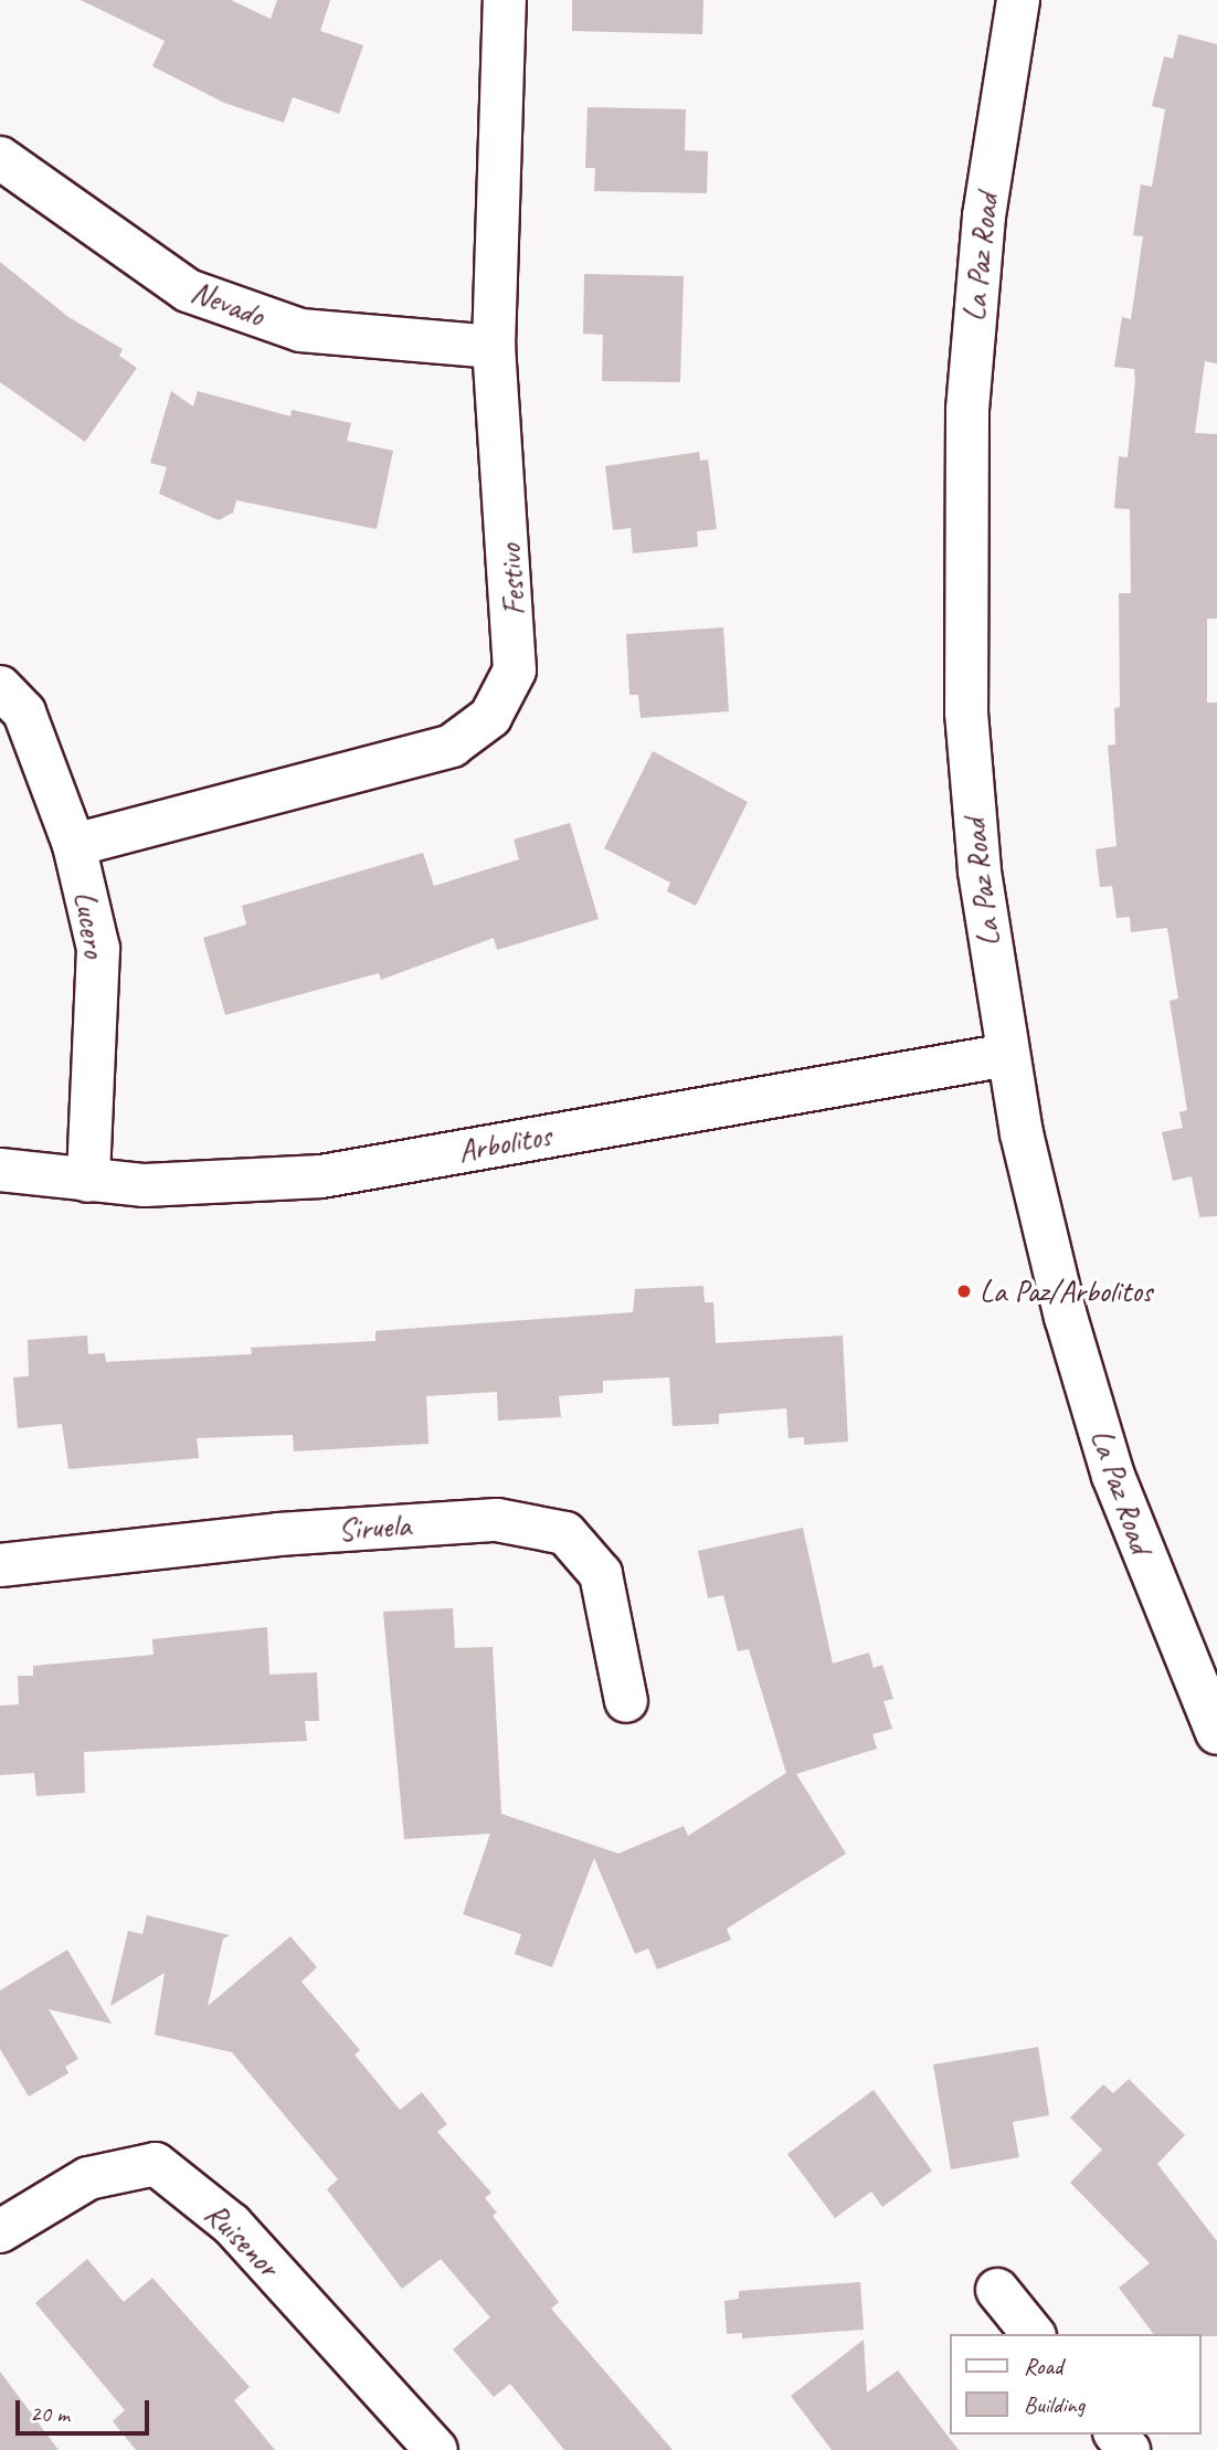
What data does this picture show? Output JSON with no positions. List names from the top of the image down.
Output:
{
  "streets": {
    "street": [
      "La Paz Road",
      "Nevado",
      "Festivo",
      "Lucero",
      "Arbolitos",
      "Siruela",
      "Ruisenor"
    ]
  },
  "crossings": [
    ["La Paz Road", "Arbolitos"],
    ["Nevado", "Festivo"],
    ["Festivo", "Lucero"],
    ["Lucero", "Arbolitos"]
  ],
  "places": ["La Paz/Arbolitos"],
  "legend": ["Road", "Building"],
  "scale_bar": "20 m"
}
